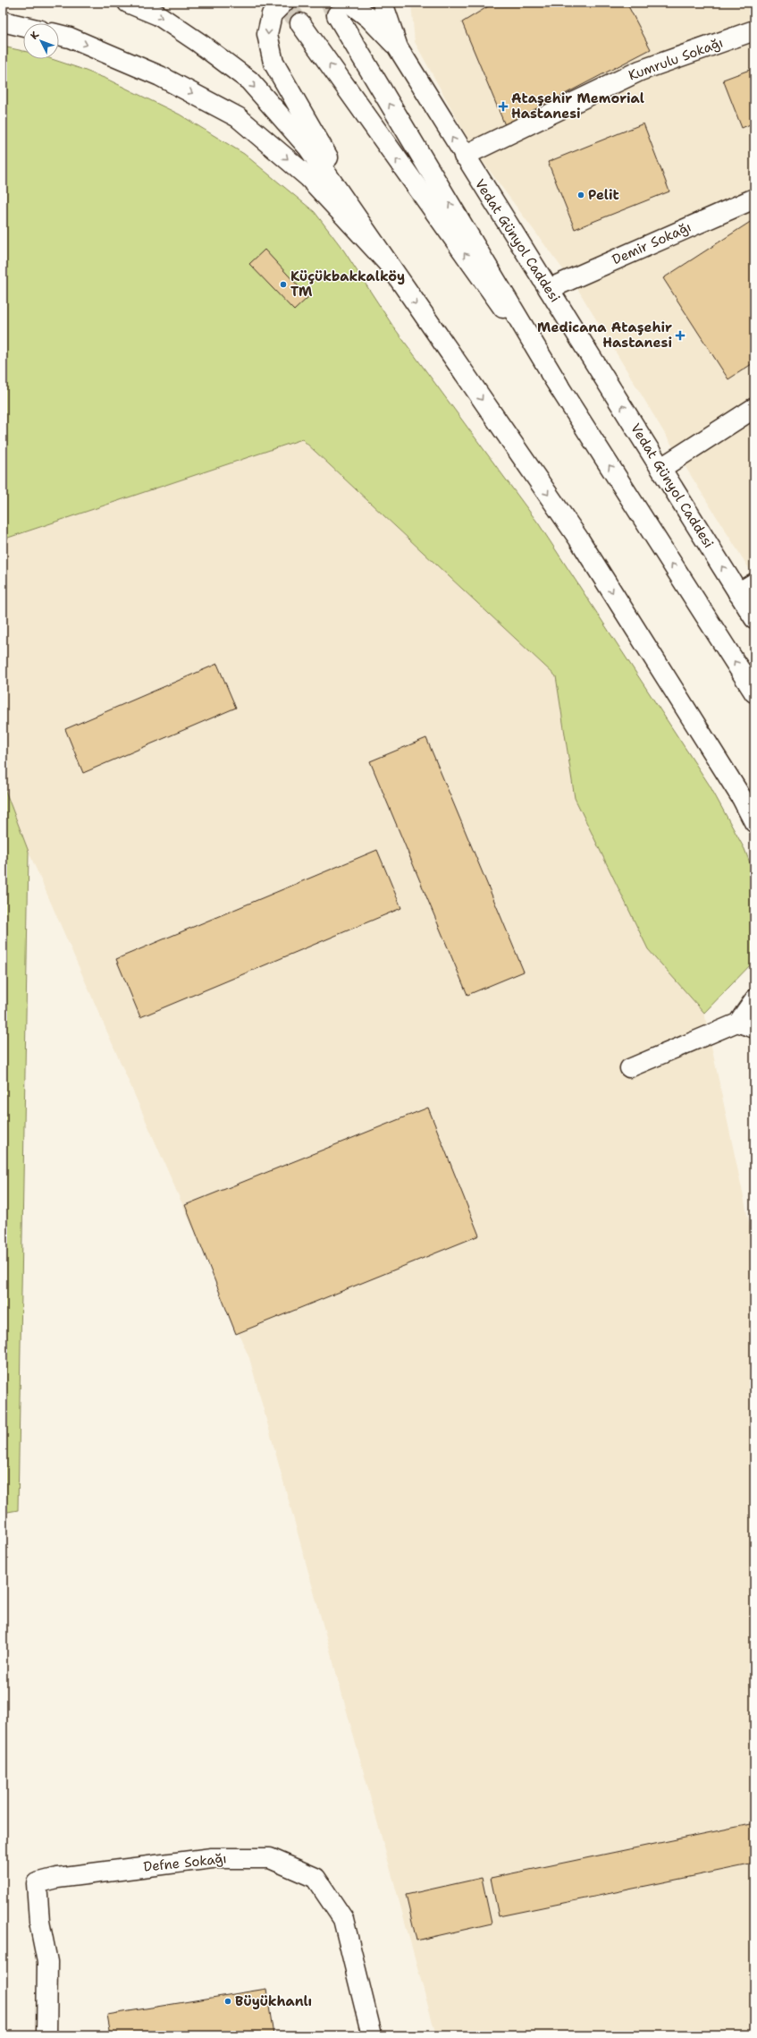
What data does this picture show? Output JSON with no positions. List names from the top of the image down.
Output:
{
  "streets": {
    "main road": [
      "Kumrulu Sokağı",
      "Vedat Günyol Caddesi",
      "Demir Sokağı",
      "Defne Sokağı"
    ]
  },
  "crossings": [
    ["Kumrulu Sokağı", "Vedat Günyol Caddesi"],
    ["Vedat Günyol Caddesi", "Demir Sokağı"]
  ],
  "places": {
    "health": ["Ataşehir Memorial Hastanesi", "Medicana Ataşehir Hastanesi"],
    "other": ["Pelit", "Küçükbakkalköy TM", "Büyükhanlı"]
  },
  "north": "top left"
}
